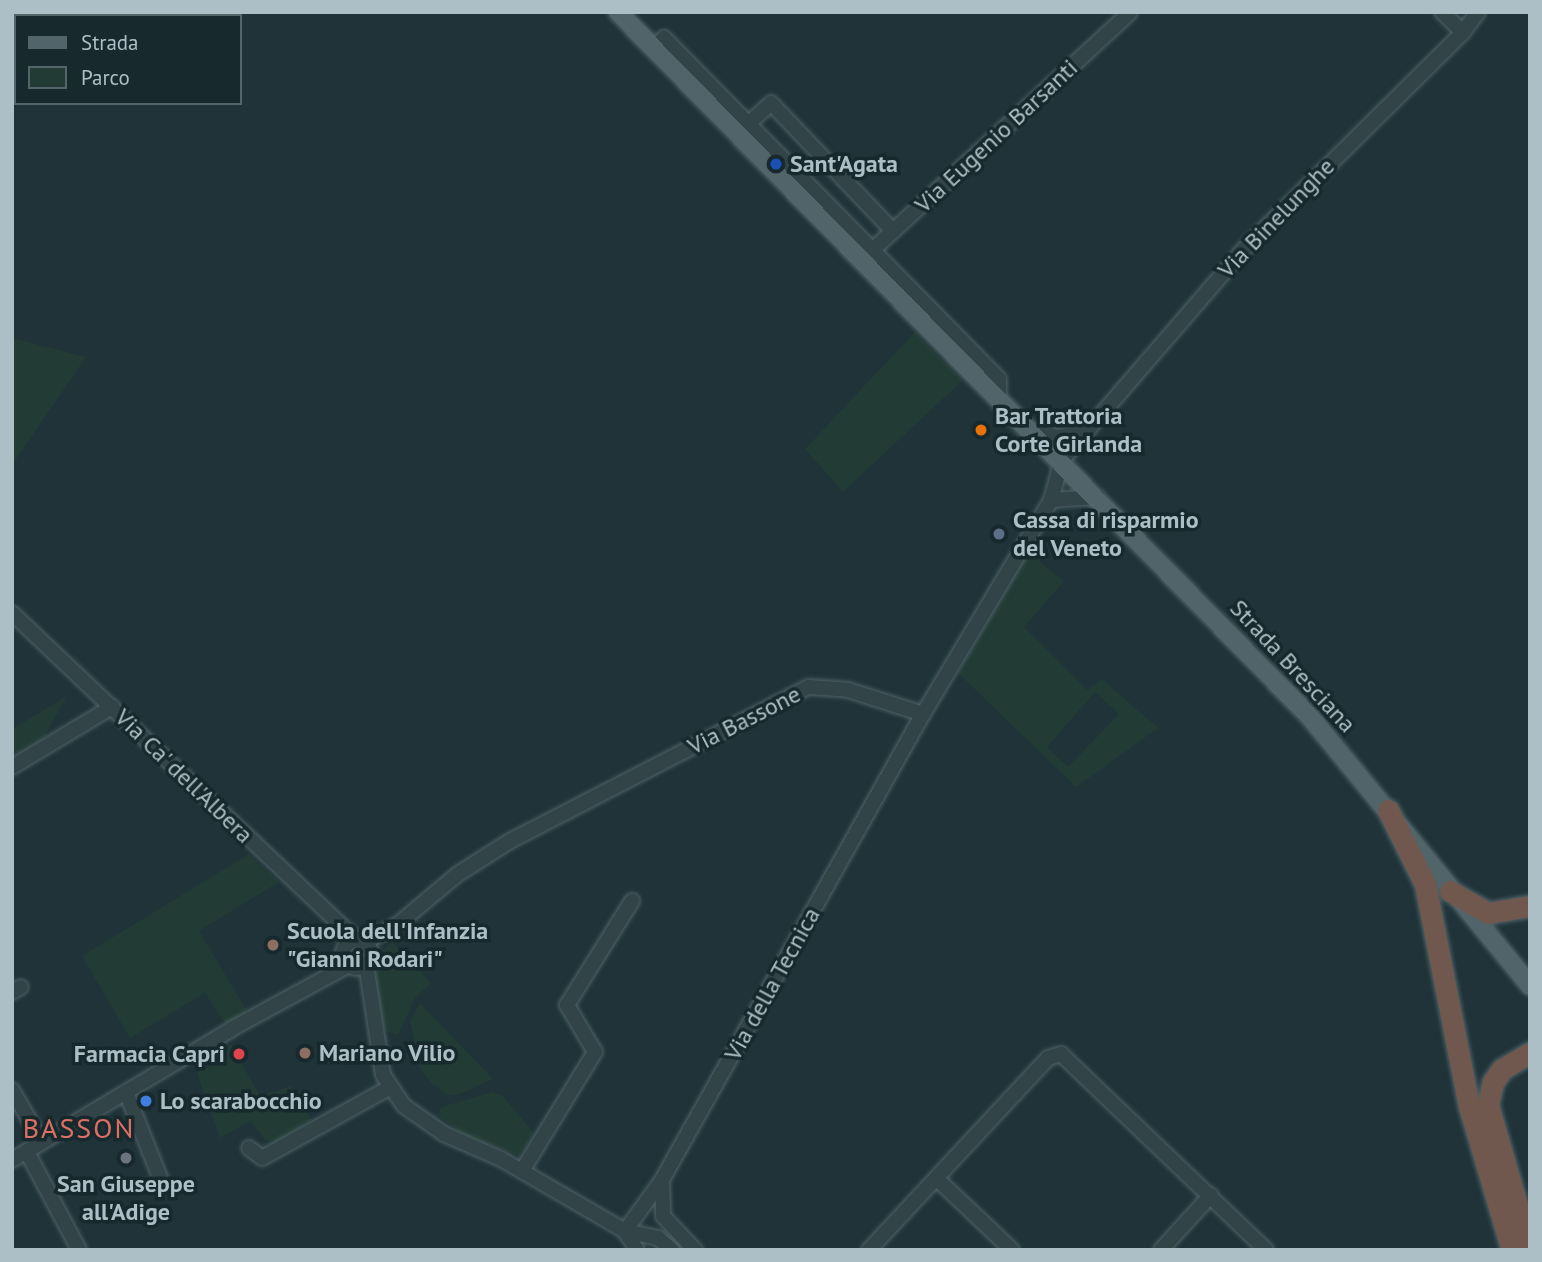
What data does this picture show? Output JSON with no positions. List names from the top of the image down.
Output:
{
  "streets": {
    "main road": ["Strada Bresciana"],
    "street": [
      "Via Eugenio Barsanti",
      "Via Binelunghe",
      "Via Bassone",
      "Via Ca' dell'Albera",
      "Via della Tecnica"
    ]
  },
  "crossings": [
    ["Via Eugenio Barsanti", "Strada Bresciana"],
    ["Via Binelunghe", "Strada Bresciana"],
    ["Via Bassone", "Via Ca' dell'Albera"],
    ["Via Bassone", "Via della Tecnica"]
  ],
  "districts": ["BASSON"],
  "places": [
    "Sant'Agata",
    "Bar Trattoria Corte Girlanda",
    "Cassa di risparmio del Veneto",
    "Scuola dell'Infanzia \"Gianni Rodari\"",
    "Mariano Vilio",
    "Farmacia Capri",
    "Lo scarabocchio",
    "San Giuseppe all'Adige"
  ],
  "legend": ["Strada", "Parco"]
}
